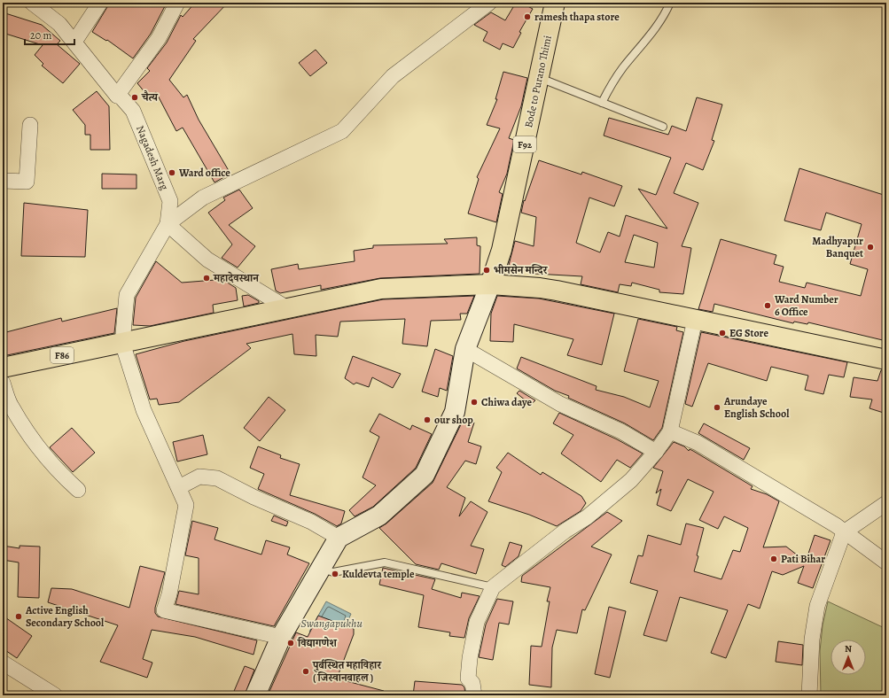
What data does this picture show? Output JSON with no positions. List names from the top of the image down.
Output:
{
  "streets": {
    "main road": ["Bode to Purano Thimi", "F92", "F86"],
    "street": ["Nagadesh Marg"]
  },
  "crossings": [
    ["Bode to Purano Thimi", "F92"],
    ["Bode to Purano Thimi", "F86"],
    ["F92", "F86"],
    ["Nagadesh Marg", "F86"]
  ],
  "water": ["Swangapukhu"],
  "places": [
    "ramesh thapa store",
    "चैत्य",
    "Ward office",
    "Madhyapur Banquet",
    "भीमसेन मन्दिर",
    "महादेवस्थान",
    "Ward Number 6 Office",
    "EG Store",
    "Chiwa daye",
    "Arundaye English School",
    "our shop",
    "Pati Bihar",
    "Kuldevta temple",
    "Active English Secondary School",
    "विद्यागणेश",
    "पुर्बस्थित महाविहार ( जिस्वानबाहल )"
  ],
  "scale_bar": "20 m",
  "north": "top"
}
